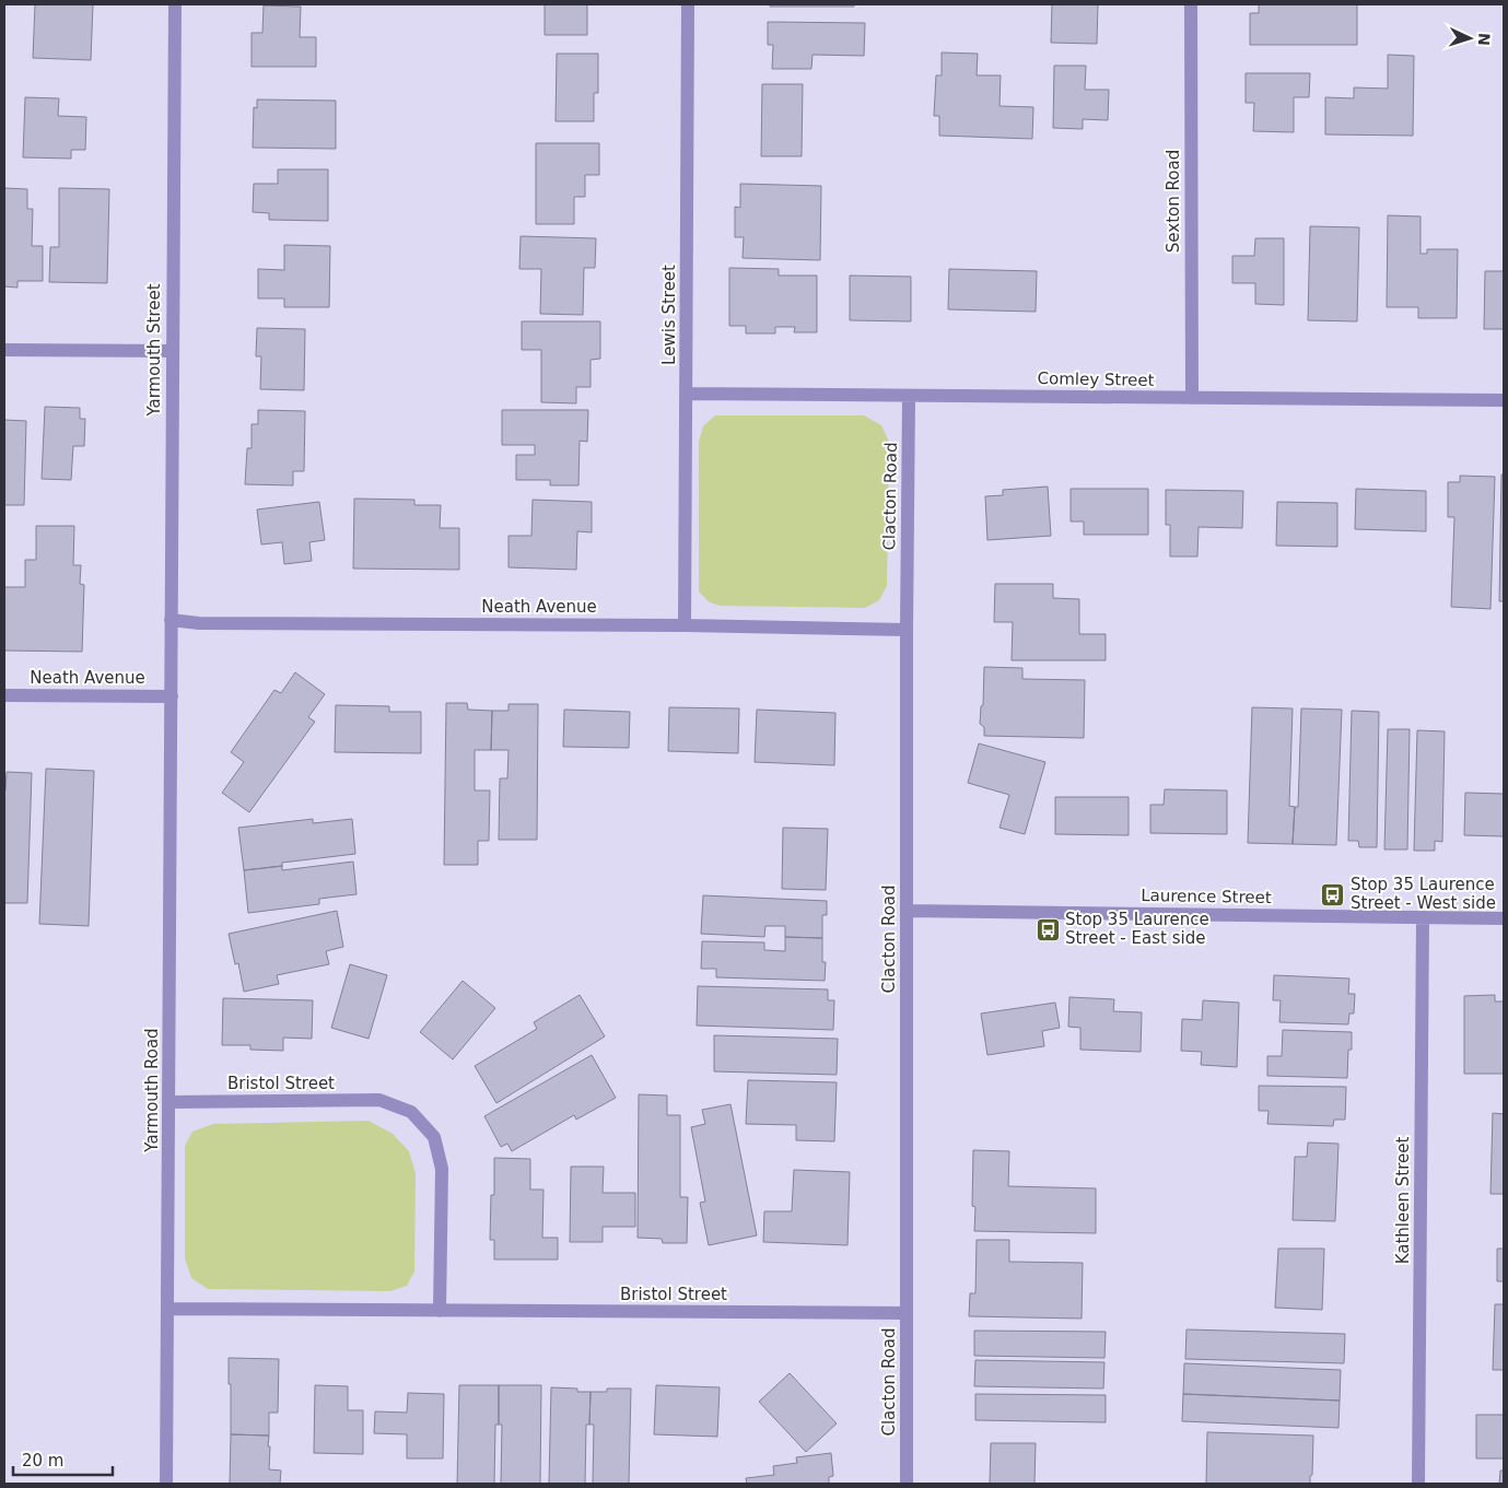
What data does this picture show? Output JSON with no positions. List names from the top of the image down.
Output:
{
  "streets": {
    "street": [
      "Sexton Road",
      "Lewis Street",
      "Yarmouth Street",
      "Comley Street",
      "Clacton Road",
      "Neath Avenue",
      "Laurence Street",
      "Bristol Street",
      "Yarmouth Road",
      "Kathleen Street"
    ]
  },
  "crossings": [
    ["Sexton Road", "Comley Street"],
    ["Lewis Street", "Comley Street"],
    ["Lewis Street", "Neath Avenue"],
    ["Yarmouth Street", "Neath Avenue"],
    ["Yarmouth Street", "Yarmouth Road"],
    ["Comley Street", "Clacton Road"],
    ["Clacton Road", "Neath Avenue"],
    ["Clacton Road", "Laurence Street"],
    ["Clacton Road", "Bristol Street"],
    ["Neath Avenue", "Yarmouth Road"],
    ["Laurence Street", "Kathleen Street"],
    ["Bristol Street", "Yarmouth Road"]
  ],
  "places": {
    "bus stop": ["Stop 35 Laurence Street - West side", "Stop 35 Laurence Street - East side"]
  },
  "scale_bar": "20 m",
  "north": "right"
}
